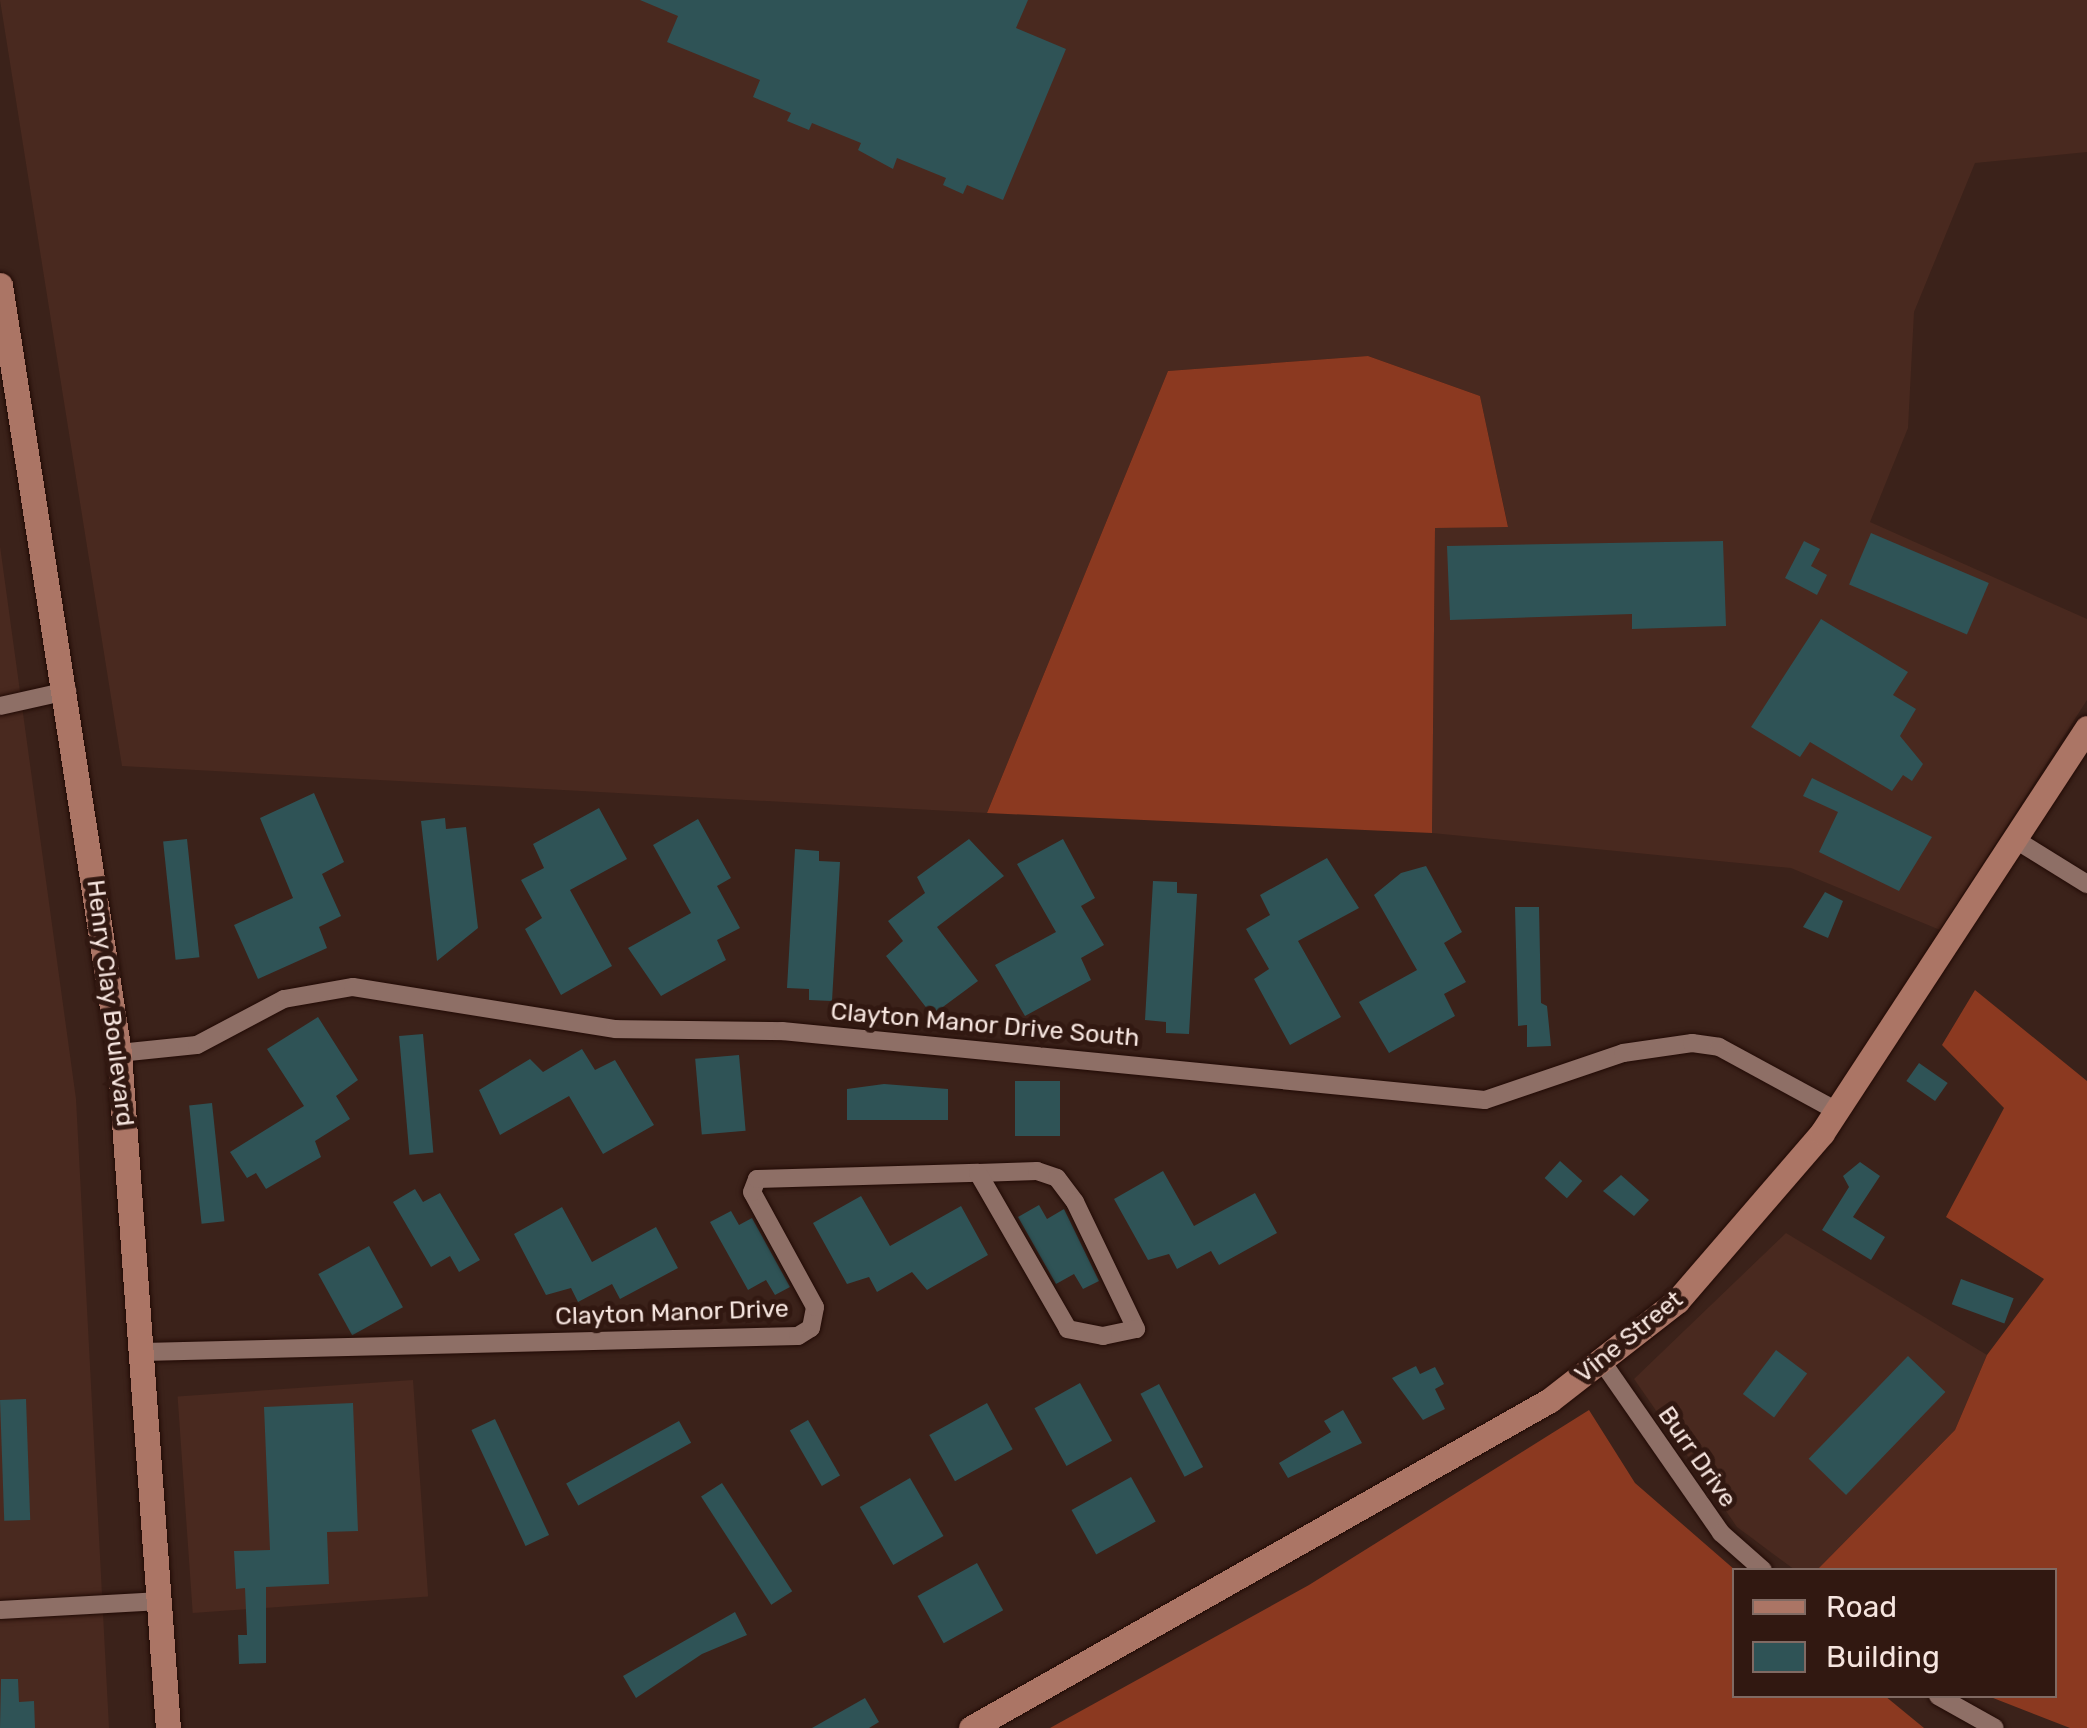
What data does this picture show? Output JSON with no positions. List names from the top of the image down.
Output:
{
  "streets": {
    "street": [
      "Henry Clay Boulevard",
      "Clayton Manor Drive South",
      "Clayton Manor Drive",
      "Vine Street",
      "Burr Drive"
    ]
  },
  "crossings": [
    ["Henry Clay Boulevard", "Clayton Manor Drive South"],
    ["Henry Clay Boulevard", "Clayton Manor Drive"],
    ["Clayton Manor Drive South", "Vine Street"],
    ["Vine Street", "Burr Drive"]
  ],
  "legend": ["Road", "Building"]
}
